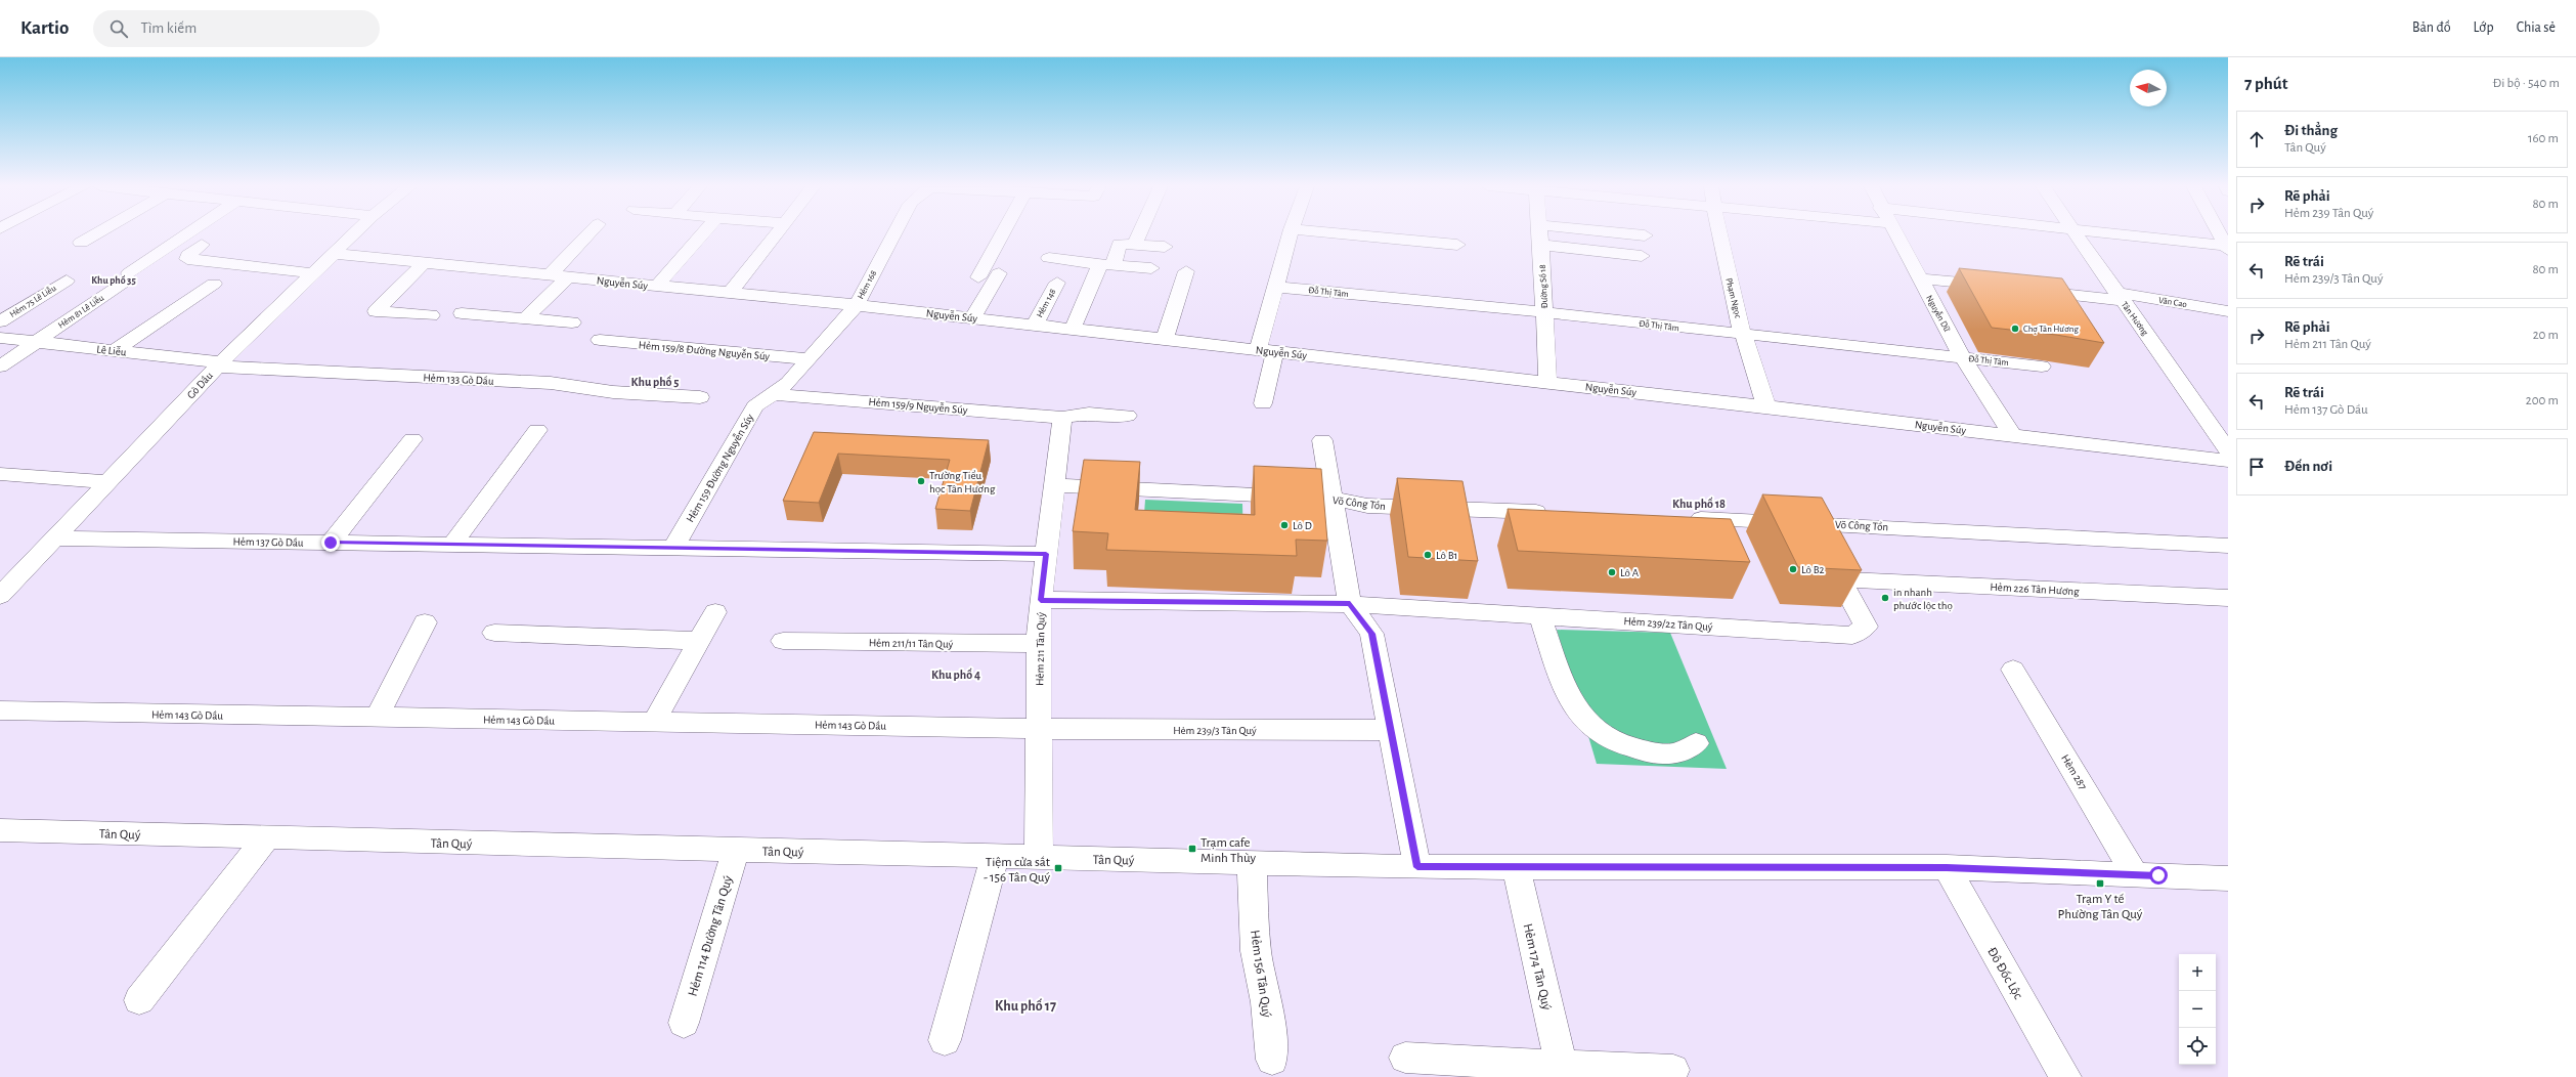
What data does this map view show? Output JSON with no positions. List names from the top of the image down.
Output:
{
  "streets": {
    "street": [
      "Nguyễn Súy",
      "Hẻm 168",
      "Đường Số 18",
      "Đỗ Thị Tâm",
      "Phạm Ngọc",
      "Hẻm 75 Lê Liễu",
      "Văn Cao",
      "Hẻm 148",
      "Hẻm 81 Lê Liễu",
      "Nguyễn Dữ",
      "Tân Hương",
      "Lê Liễu",
      "Hẻm 159/8 Đường Nguyễn Súy",
      "Hẻm 133 Gò Dầu",
      "Gò Dầu",
      "Hẻm 159/9 Nguyễn Súy",
      "Hẻm 159 Đường Nguyễn Súy",
      "Võ Công Tồn",
      "Hẻm 137 Gò Dầu",
      "Hẻm 226 Tân Hương",
      "Hẻm 239/22 Tân Quý",
      "Hẻm 211/11 Tân Quý",
      "Hẻm 211 Tân Quý",
      "Hẻm 143 Gò Dầu",
      "Hẻm 239/3 Tân Quý",
      "Hèm 287",
      "Tân Quý",
      "Hẻm 114 Đường Tân Quý",
      "Hẻm 174 Tân Quý",
      "Đô Đốc Lộc",
      "Hẻm 156 Tân Quý"
    ]
  },
  "crossings": [
    ["Nguyễn Súy", "Hẻm 168"],
    ["Nguyễn Súy", "Đường Số 18"],
    ["Nguyễn Súy", "Phạm Ngọc"],
    ["Nguyễn Súy", "Hẻm 148"],
    ["Nguyễn Súy", "Nguyễn Dữ"],
    ["Nguyễn Súy", "Gò Dầu"],
    ["Nguyễn Súy", "Hẻm 159 Đường Nguyễn Súy"],
    ["Hẻm 168", "Hẻm 159 Đường Nguyễn Súy"],
    ["Đường Số 18", "Đỗ Thị Tâm"],
    ["Đỗ Thị Tâm", "Phạm Ngọc"],
    ["Đỗ Thị Tâm", "Nguyễn Dữ"],
    ["Văn Cao", "Tân Hương"],
    ["Hẻm 81 Lê Liễu", "Lê Liễu"],
    ["Lê Liễu", "Hẻm 133 Gò Dầu"],
    ["Lê Liễu", "Gò Dầu"],
    ["Hẻm 159/8 Đường Nguyễn Súy", "Hẻm 159 Đường Nguyễn Súy"],
    ["Hẻm 133 Gò Dầu", "Gò Dầu"],
    ["Gò Dầu", "Hẻm 137 Gò Dầu"],
    ["Hẻm 159/9 Nguyễn Súy", "Hẻm 159 Đường Nguyễn Súy"],
    ["Hẻm 159/9 Nguyễn Súy", "Hẻm 211 Tân Quý"],
    ["Hẻm 159 Đường Nguyễn Súy", "Hẻm 137 Gò Dầu"],
    ["Võ Công Tồn", "Hẻm 239/22 Tân Quý"],
    ["Võ Công Tồn", "Hẻm 211 Tân Quý"],
    ["Hẻm 137 Gò Dầu", "Hẻm 211 Tân Quý"],
    ["Hẻm 226 Tân Hương", "Hẻm 239/22 Tân Quý"],
    ["Hẻm 211/11 Tân Quý", "Hẻm 211 Tân Quý"],
    ["Hẻm 211 Tân Quý", "Hẻm 143 Gò Dầu"],
    ["Hẻm 211 Tân Quý", "Hẻm 239/3 Tân Quý"],
    ["Hẻm 211 Tân Quý", "Tân Quý"],
    ["Hẻm 143 Gò Dầu", "Hẻm 239/3 Tân Quý"],
    ["Hèm 287", "Tân Quý"],
    ["Tân Quý", "Hẻm 114 Đường Tân Quý"],
    ["Tân Quý", "Hẻm 174 Tân Quý"],
    ["Tân Quý", "Đô Đốc Lộc"],
    ["Tân Quý", "Hẻm 156 Tân Quý"]
  ],
  "districts": [
    "Khu phố 35",
    "Khu phố 5",
    "Khu phố 18",
    "Khu phố 4",
    "Khu phố 17"
  ],
  "places": {
    "other": [
      "Chợ Tân Hương",
      "Trường Tiểu học Tân Hương",
      "Lô D",
      "Lô B1",
      "Lô B2",
      "Lô A",
      "in nhanh phước lộc thọ"
    ],
    "transit": ["Trạm cafe Minh Thùy", "Tiệm cửa sắt - 156 Tân Quý", "Trạm Y tế Phường Tân Quý"]
  },
  "north": "left",
  "page": {
    "header": "Kartio",
    "search": "Tìm kiếm",
    "nav": ["Bản đồ", "Lớp", "Chia sẻ"],
    "heading": ["7 phút", "Đi bộ · 540 m"],
    "list": [
      ["Đi thẳng", "Tân Quý", "160 m"],
      ["Rẽ phải", "Hẻm 239 Tân Quý", "80 m"],
      ["Rẽ trái", "Hẻm 239/3 Tân Quý", "80 m"],
      ["Rẽ phải", "Hẻm 211 Tân Quý", "20 m"],
      ["Rẽ trái", "Hẻm 137 Gò Dầu", "200 m"],
      "Đến nơi"
    ],
    "map_buttons": ["+", "−"]
  }
}
